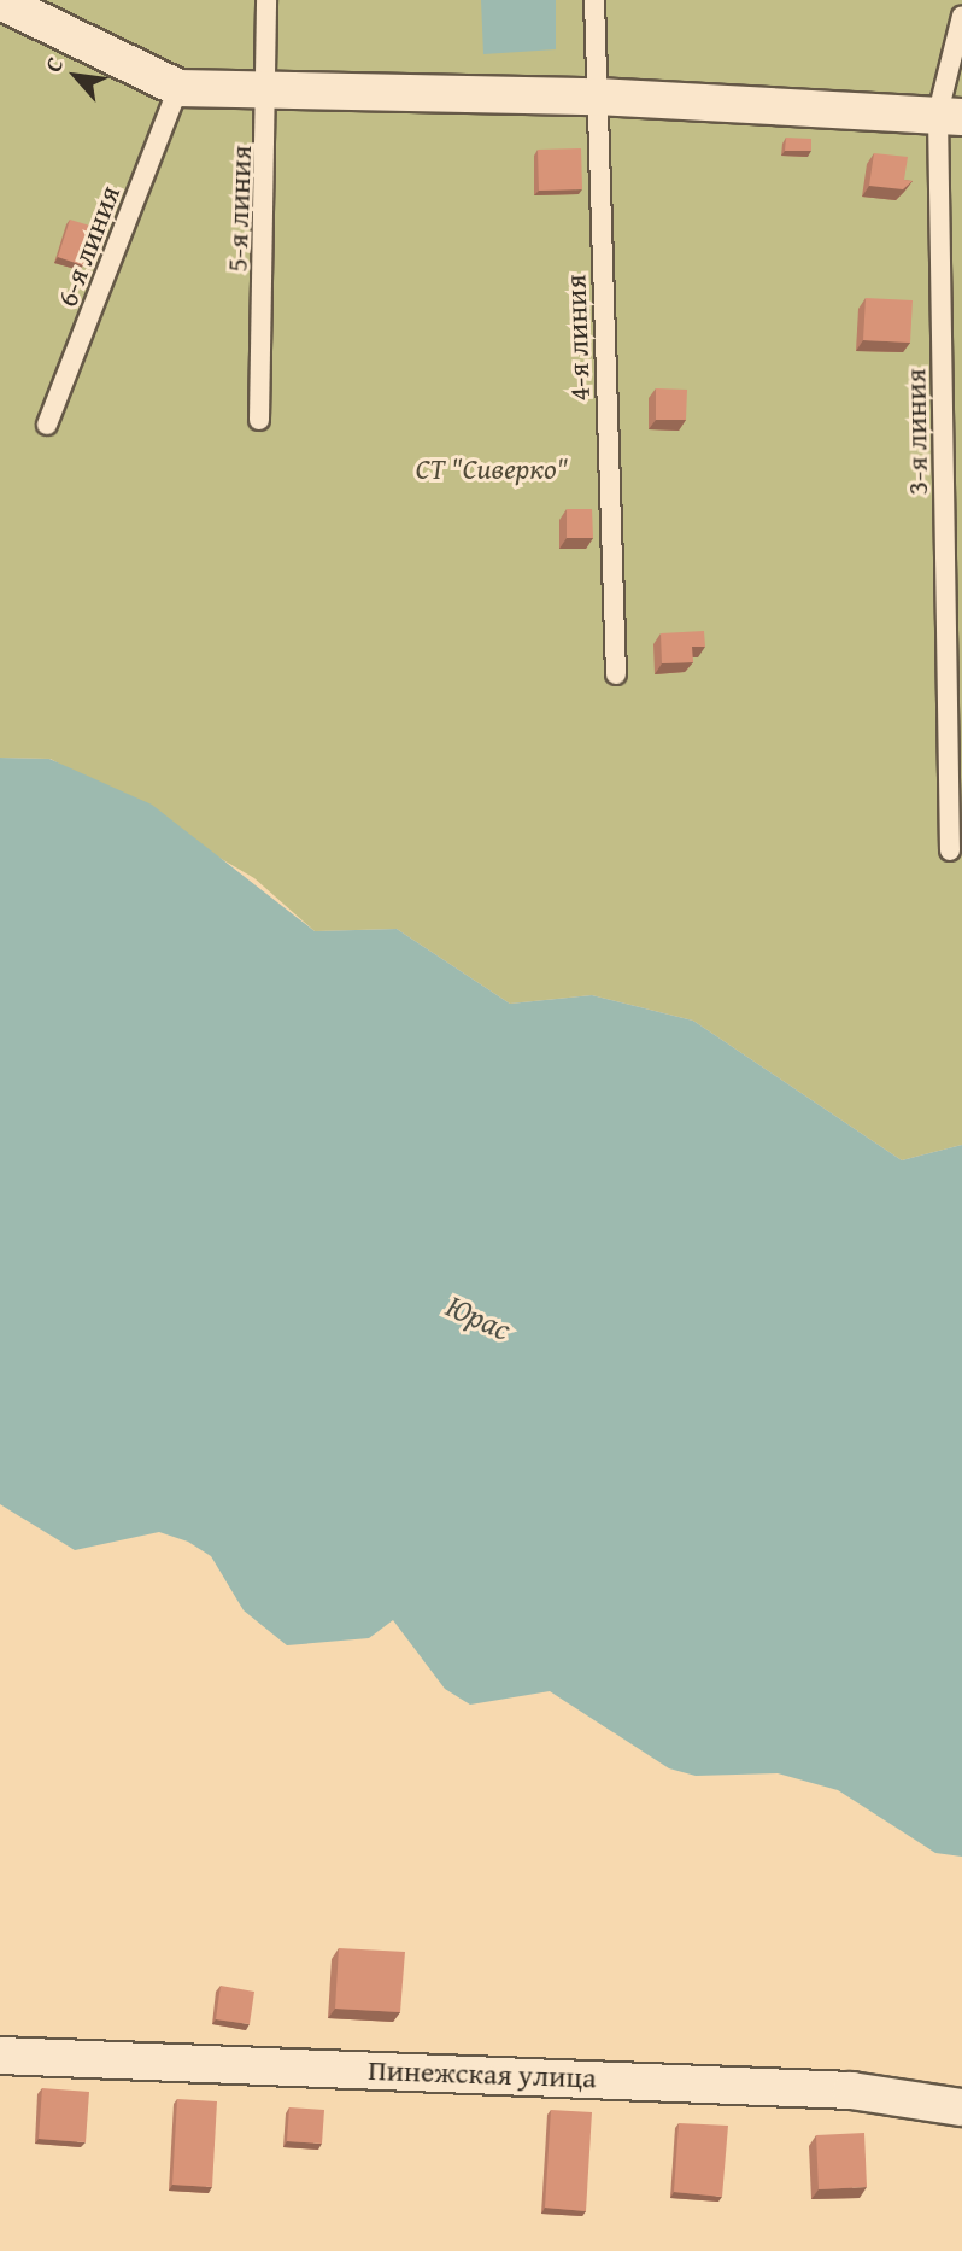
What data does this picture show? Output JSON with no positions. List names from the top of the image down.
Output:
{
  "streets": {
    "street": ["Пинежская улица"],
    "lane": [
      "5-я линия",
      "6-я линия",
      "4-я линия",
      "3-я линия"
    ]
  },
  "water": ["Юрас"],
  "parks": ["СТ \"Сиверко\""],
  "north": "top left"
}
